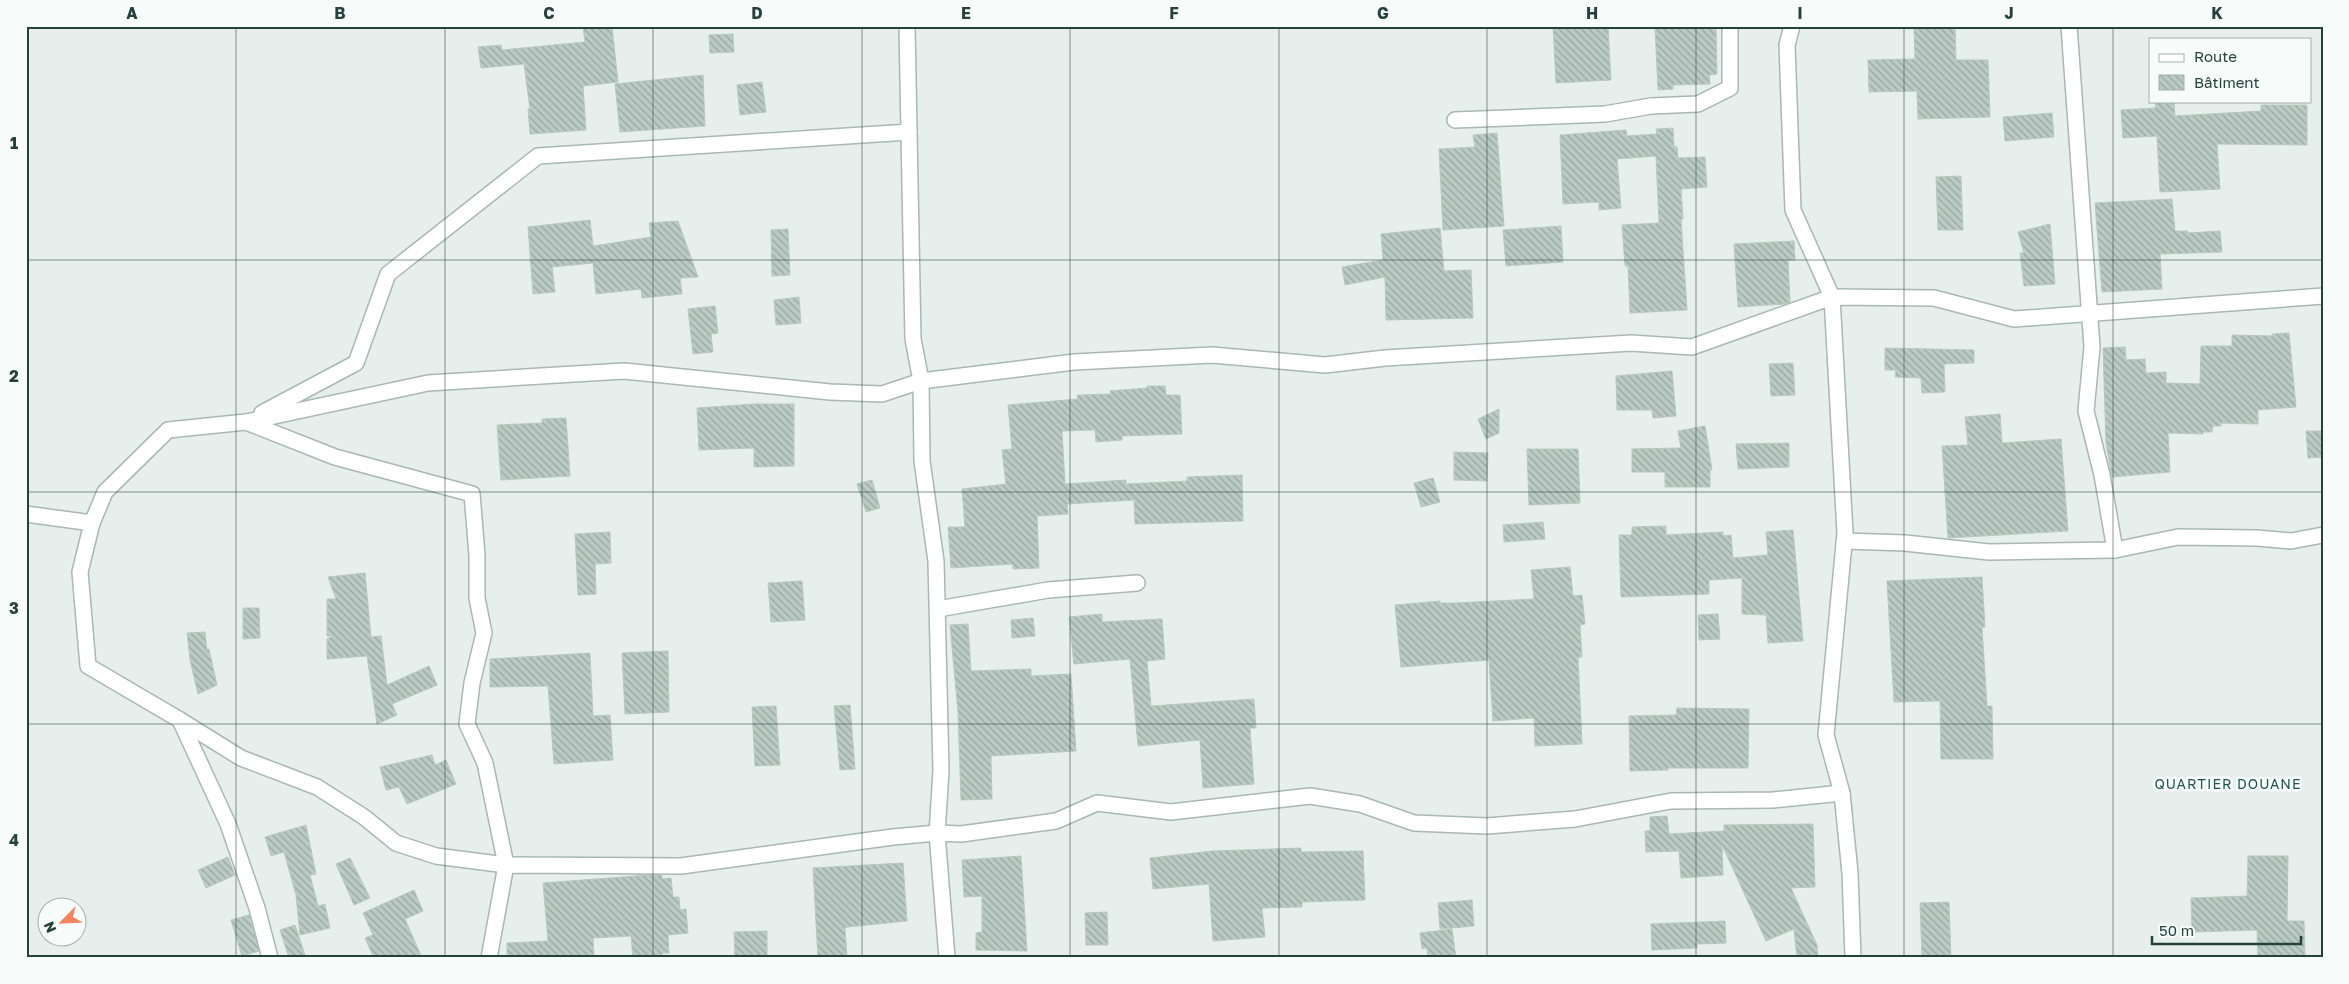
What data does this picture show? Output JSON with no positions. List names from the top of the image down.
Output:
{
  "districts": ["QUARTIER DOUANE"],
  "legend": ["Route", "Bâtiment"],
  "scale_bar": "50 m",
  "north": "bottom left",
  "grid": {
    "columns": [
      "A",
      "B",
      "C",
      "D",
      "E",
      "F",
      "G",
      "H",
      "I",
      "J",
      "K"
    ],
    "rows": [
      "1",
      "2",
      "3",
      "4"
    ]
  }
}
